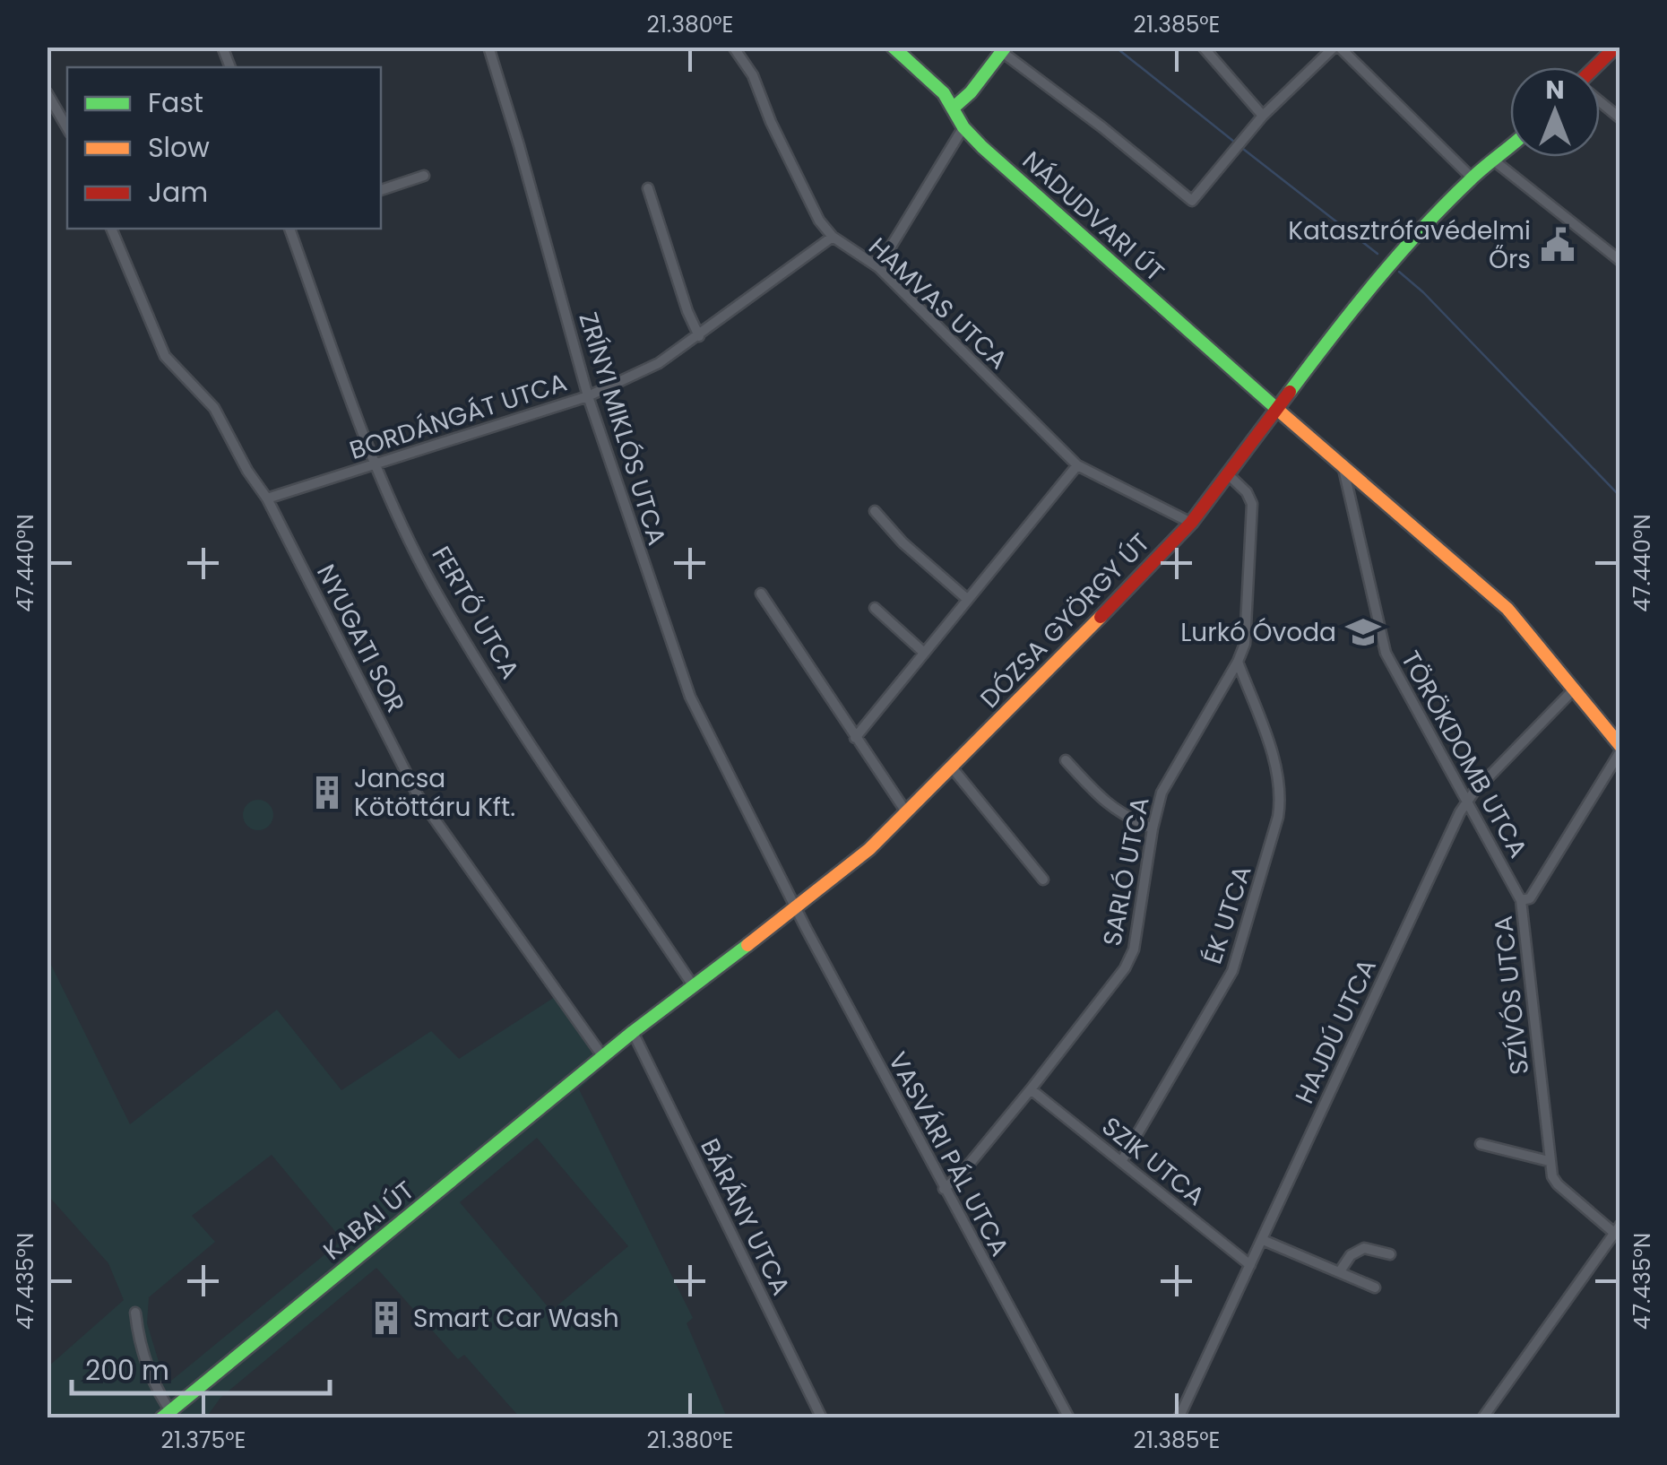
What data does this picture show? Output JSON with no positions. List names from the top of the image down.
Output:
{
  "streets": {
    "main road": ["NÁDUDVARI ÚT", "DÓZSA GYÖRGY ÚT", "KABAI ÚT"],
    "street": [
      "HAMVAS UTCA",
      "BORDÁNGÁT UTCA",
      "ZRÍNYI MIKLÓS UTCA",
      "FERTŐ UTCA",
      "NYUGATI SOR",
      "TÖRÖKDOMB UTCA",
      "SARLÓ UTCA",
      "ÉK UTCA",
      "SZÍVÓS UTCA",
      "HAJDÚ UTCA",
      "VASVÁRI PÁL UTCA",
      "SZIK UTCA",
      "BÁRÁNY UTCA"
    ]
  },
  "crossings": [
    ["NÁDUDVARI ÚT", "DÓZSA GYÖRGY ÚT"],
    ["NÁDUDVARI ÚT", "TÖRÖKDOMB UTCA"],
    ["NÁDUDVARI ÚT", "SZÍVÓS UTCA"],
    ["NÁDUDVARI ÚT", "HAJDÚ UTCA"],
    ["HAMVAS UTCA", "BORDÁNGÁT UTCA"],
    ["HAMVAS UTCA", "DÓZSA GYÖRGY ÚT"],
    ["BORDÁNGÁT UTCA", "ZRÍNYI MIKLÓS UTCA"],
    ["BORDÁNGÁT UTCA", "FERTŐ UTCA"],
    ["BORDÁNGÁT UTCA", "NYUGATI SOR"],
    ["ZRÍNYI MIKLÓS UTCA", "DÓZSA GYÖRGY ÚT"],
    ["ZRÍNYI MIKLÓS UTCA", "VASVÁRI PÁL UTCA"],
    ["FERTŐ UTCA", "DÓZSA GYÖRGY ÚT"],
    ["DÓZSA GYÖRGY ÚT", "NYUGATI SOR"],
    ["DÓZSA GYÖRGY ÚT", "SARLÓ UTCA"],
    ["DÓZSA GYÖRGY ÚT", "VASVÁRI PÁL UTCA"],
    ["DÓZSA GYÖRGY ÚT", "BÁRÁNY UTCA"],
    ["DÓZSA GYÖRGY ÚT", "KABAI ÚT"],
    ["NYUGATI SOR", "KABAI ÚT"],
    ["TÖRÖKDOMB UTCA", "SZÍVÓS UTCA"],
    ["TÖRÖKDOMB UTCA", "HAJDÚ UTCA"],
    ["SARLÓ UTCA", "ÉK UTCA"],
    ["SARLÓ UTCA", "VASVÁRI PÁL UTCA"],
    ["SARLÓ UTCA", "SZIK UTCA"],
    ["ÉK UTCA", "SZIK UTCA"],
    ["HAJDÚ UTCA", "SZIK UTCA"]
  ],
  "places": {
    "public building": ["Katasztrófavédelmi Őrs"],
    "school or university": ["Lurkó Óvoda"],
    "building": ["Jancsa Kötöttáru Kft.", "Smart Car Wash"]
  },
  "legend": ["Fast", "Slow", "Jam"],
  "scale_bar": "200 m",
  "north": "top",
  "coordinates": [
    "21.380°E",
    "21.385°E",
    "47.440°N",
    "47.435°N",
    "21.375°E"
  ]
}
